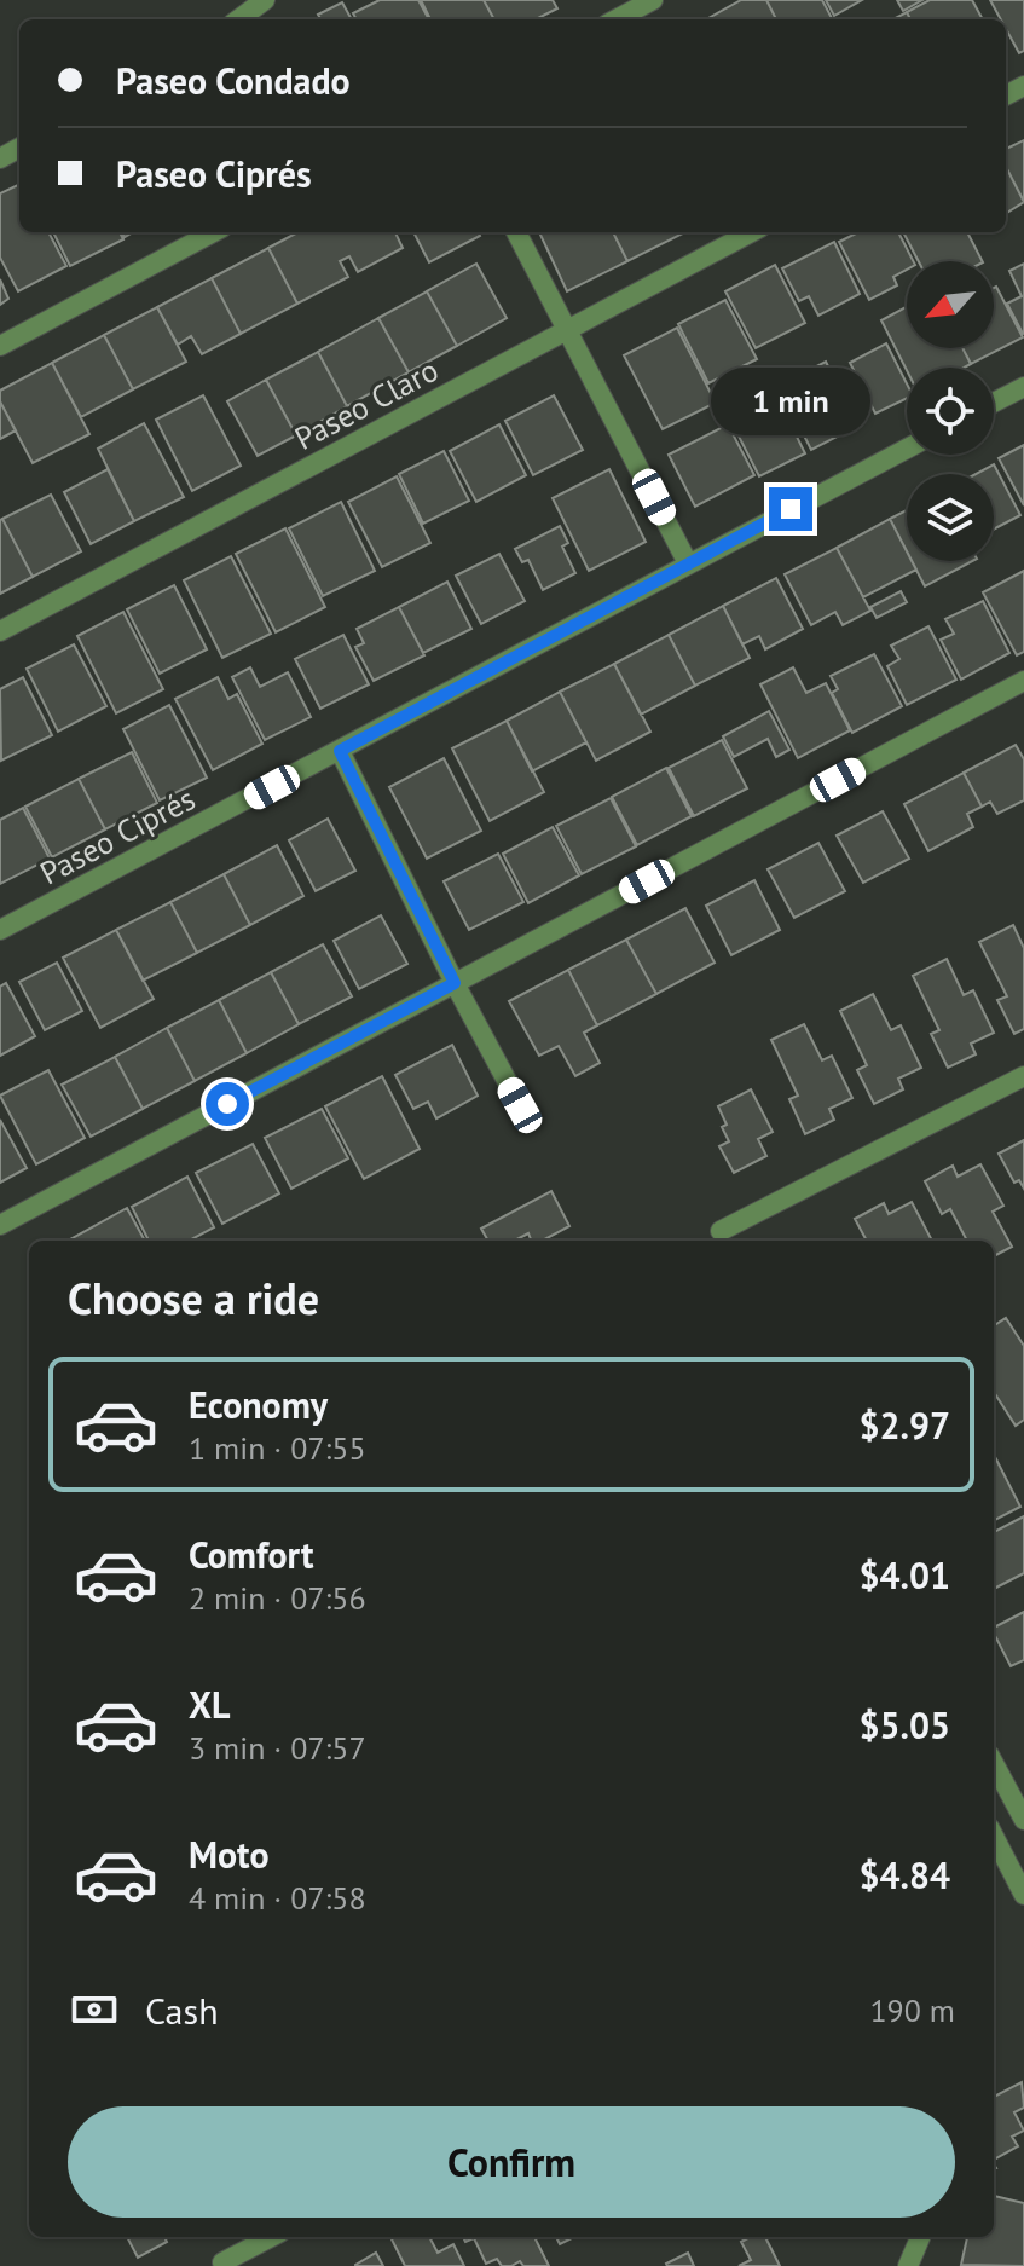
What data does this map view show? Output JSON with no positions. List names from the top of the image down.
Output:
{
  "streets": {
    "street": ["Paseo Claro", "Paseo Ciprés"]
  },
  "north": "bottom left",
  "page": {
    "banner": ["Paseo Condado", "Paseo Ciprés"],
    "bubble": "1 min",
    "heading": "Choose a ride",
    "list": [
      {
        "name": "Economy",
        "note": "1 min · 07:55",
        "value": "$2.97"
      },
      {
        "name": "Comfort",
        "note": "2 min · 07:56",
        "value": "$4.01"
      },
      {
        "name": "XL",
        "note": "3 min · 07:57",
        "value": "$5.05"
      },
      {
        "name": "Moto",
        "note": "4 min · 07:58",
        "value": "$4.84"
      }
    ],
    "pay": ["Cash", "190 m"],
    "buttons": "Confirm"
  }
}
